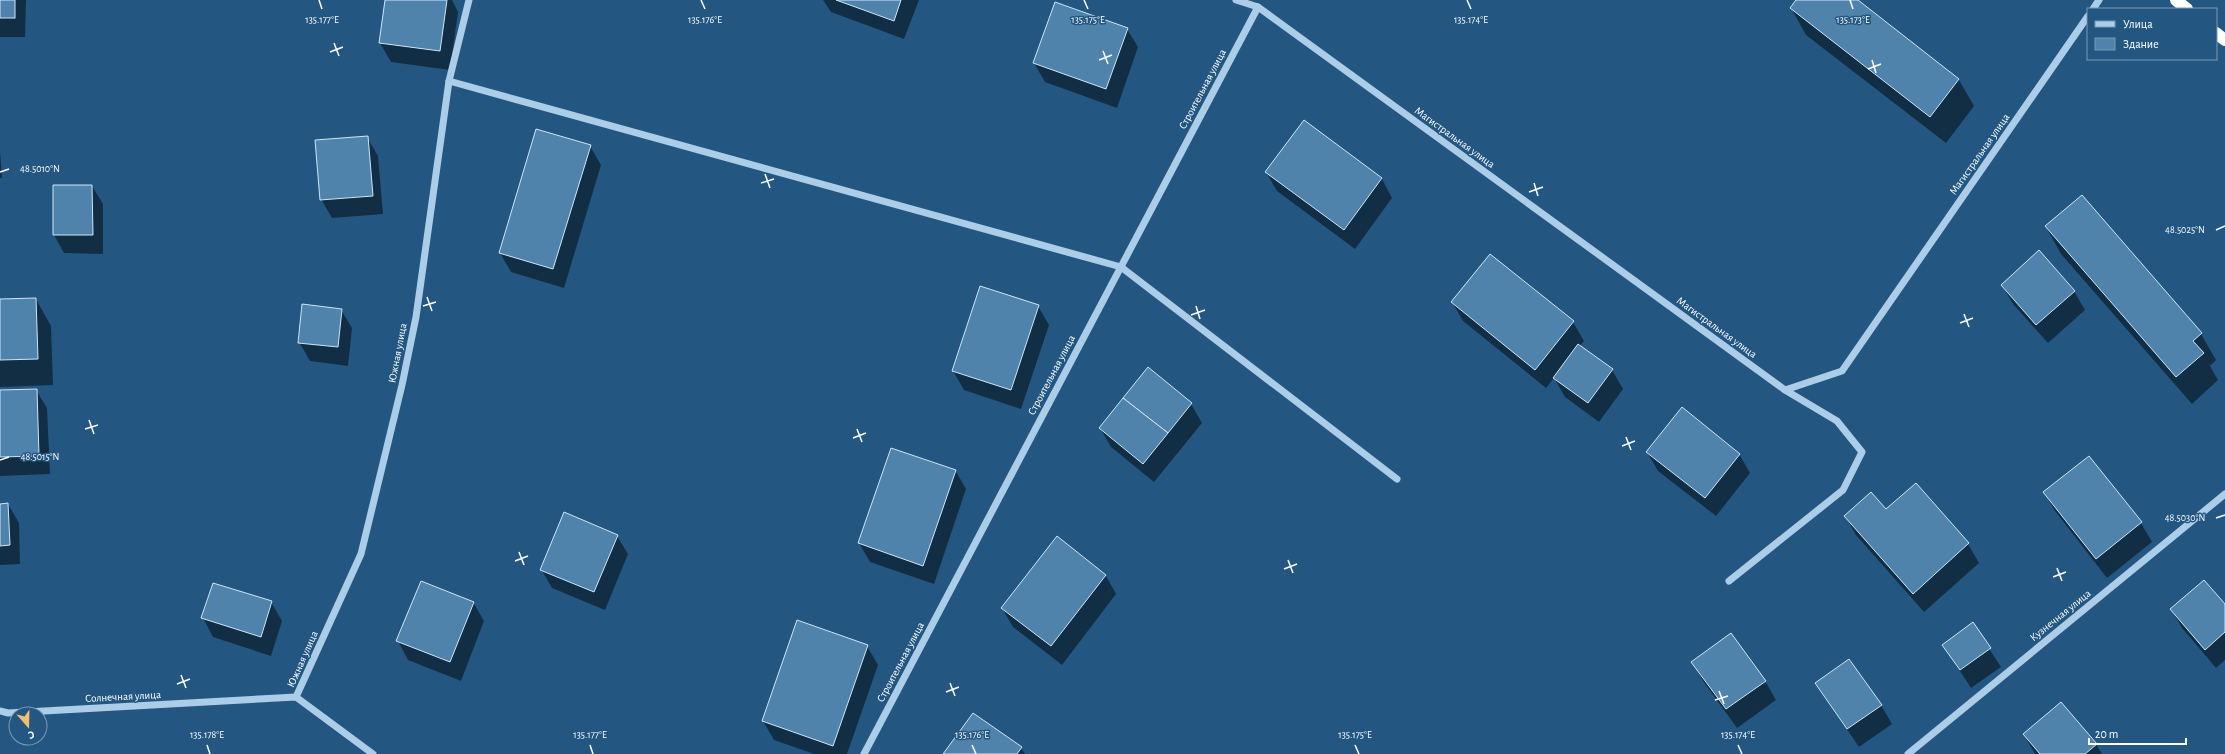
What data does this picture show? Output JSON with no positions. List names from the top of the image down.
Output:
{
  "streets": {
    "street": [
      "Строительная улица",
      "Магистральная улица",
      "Южная улица",
      "Кузнечная улица",
      "Солнечная улица"
    ]
  },
  "crossings": [
    ["Строительная улица", "Магистральная улица"],
    ["Южная улица", "Солнечная улица"]
  ],
  "legend": ["Улица", "Здание"],
  "scale_bar": "20 m",
  "north": "bottom",
  "coordinates": [
    "135.177°E",
    "135.176°E",
    "135.175°E",
    "135.174°E",
    "135.173°E",
    "48.5010°N",
    "48.5025°N",
    "48.5015°N",
    "48.5030°N",
    "135.178°E"
  ]
}
